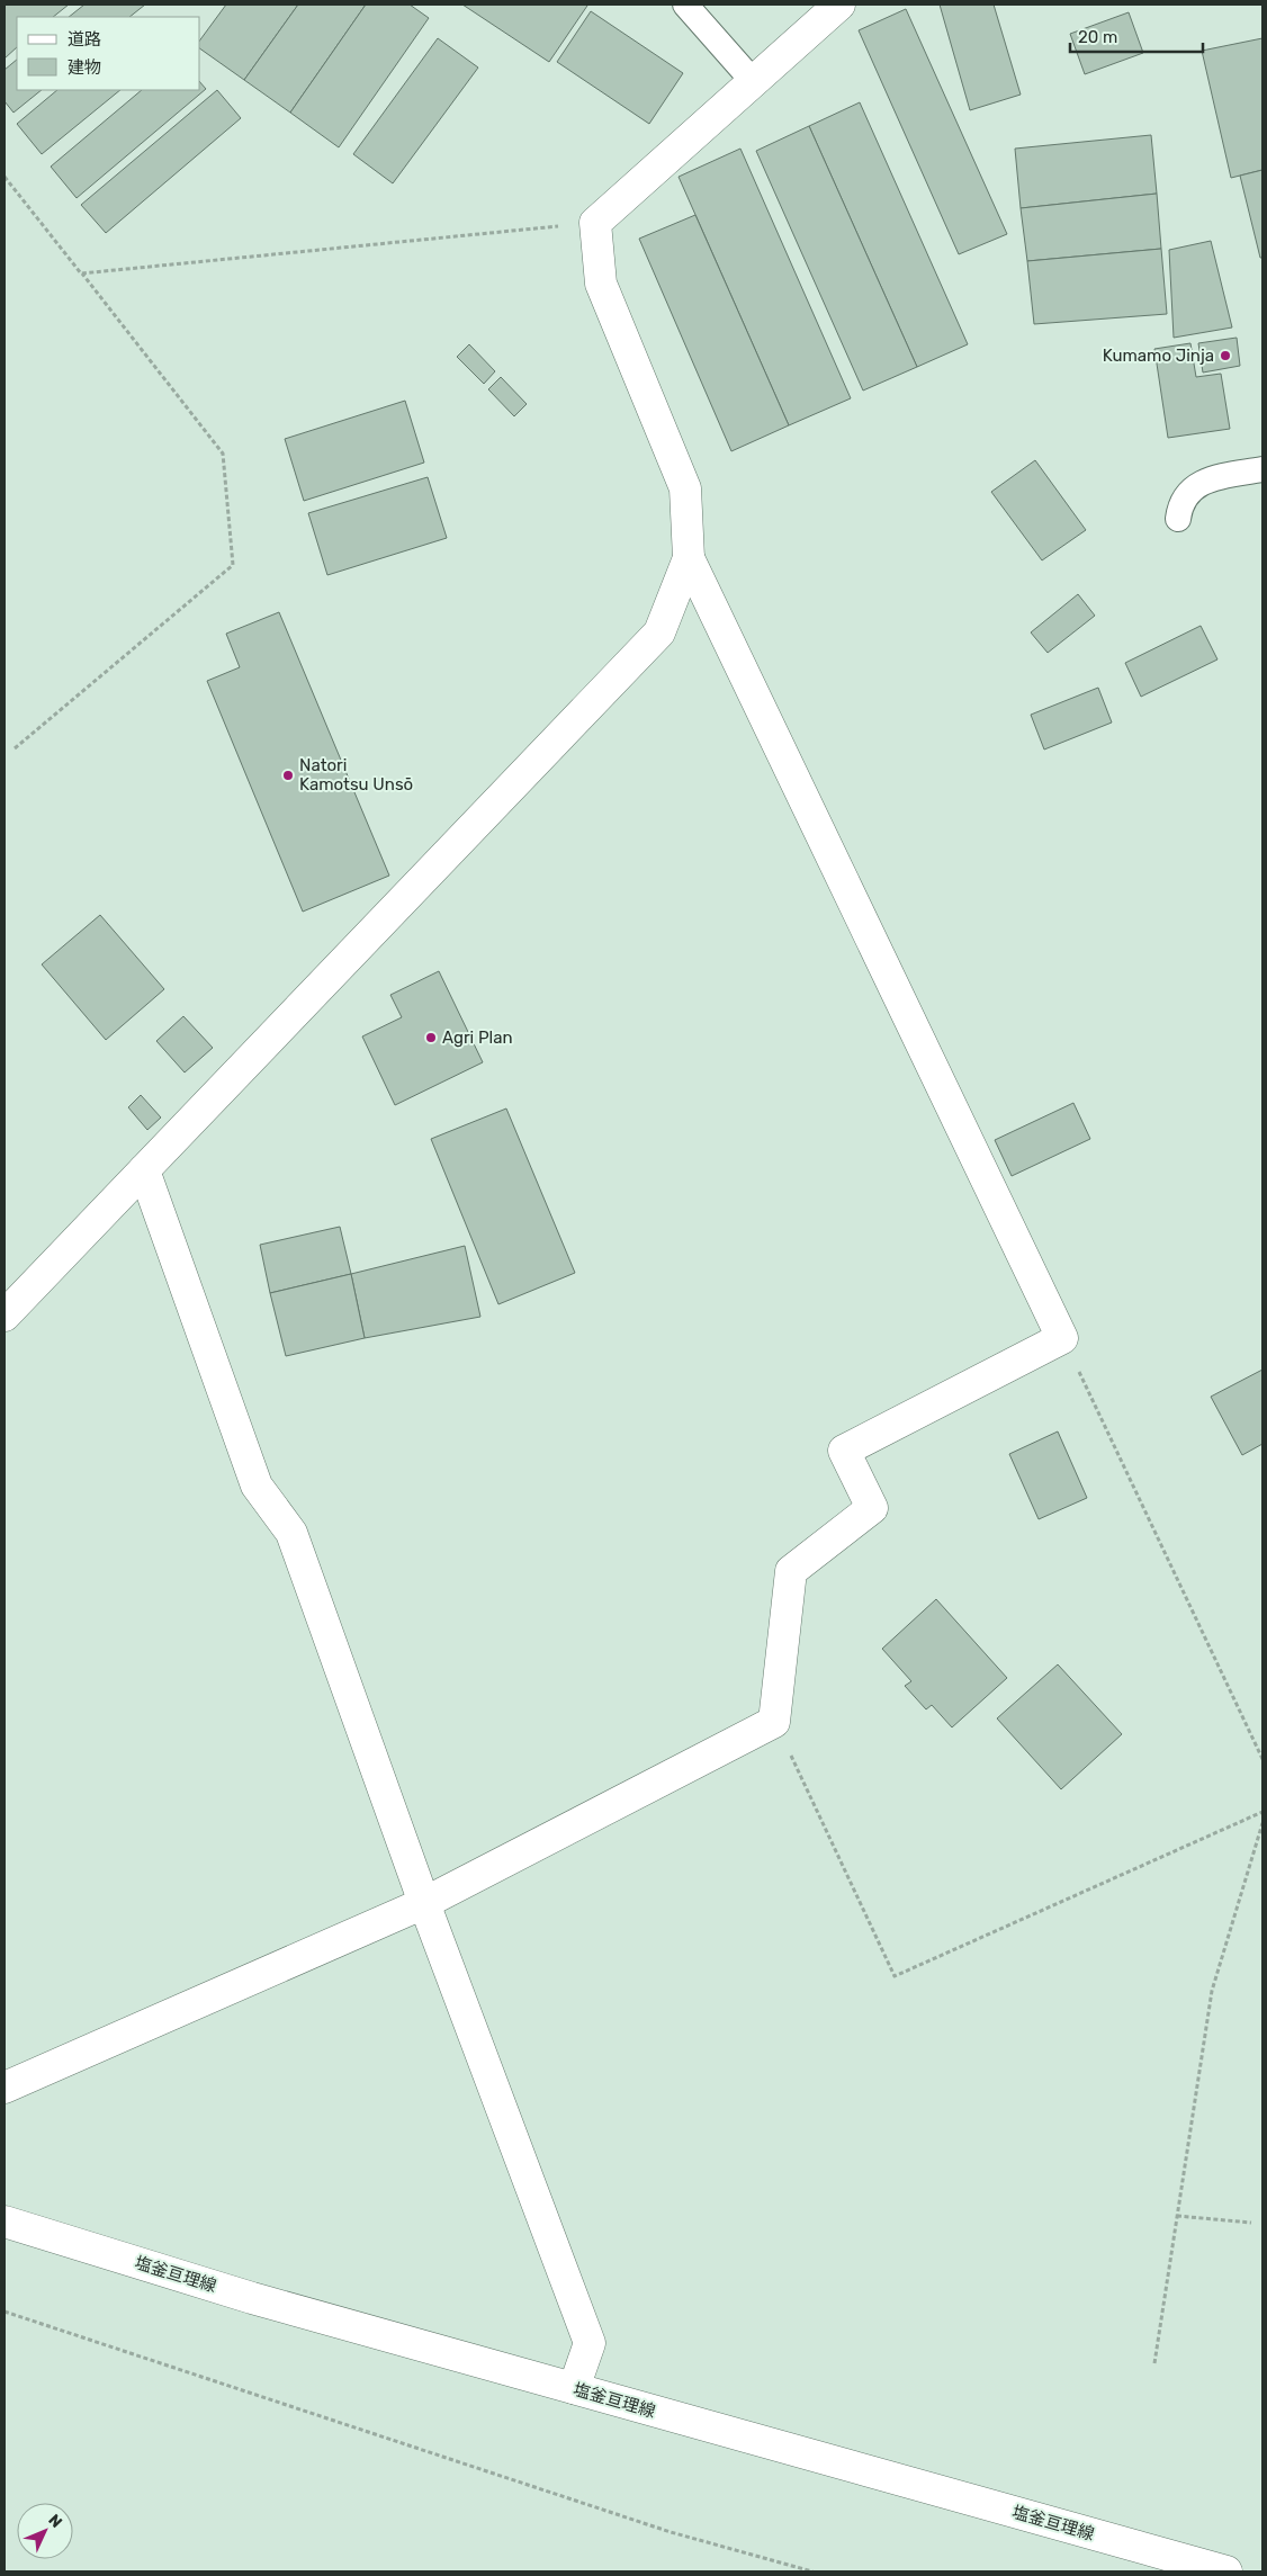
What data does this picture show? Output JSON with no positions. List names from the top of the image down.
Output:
{
  "streets": {
    "street": ["塩釜亘理線"]
  },
  "places": ["Kumamo Jinja", "Natori Kamotsu Unsō", "Agri Plan"],
  "legend": ["道路", "建物"],
  "scale_bar": "20 m",
  "north": "top right"
}
